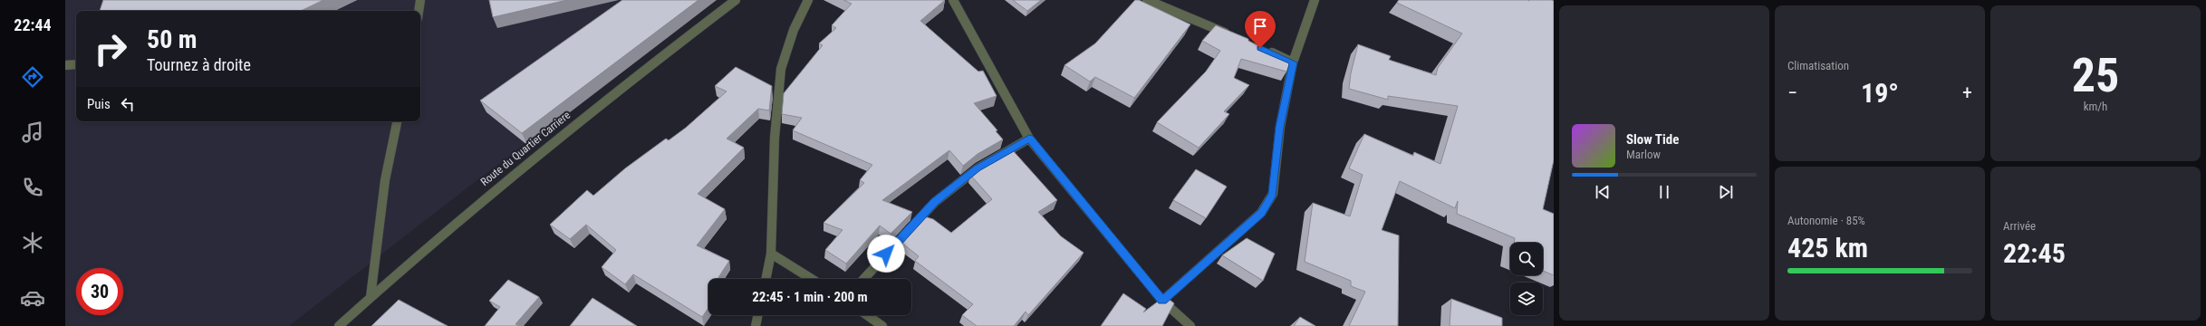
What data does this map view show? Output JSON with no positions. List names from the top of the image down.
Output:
{
  "streets": {
    "street": ["Route du Quartier Carriere"]
  },
  "page": {
    "tabs": "22:44",
    "tile": [
      "Climatisation",
      ["25", "km/h"],
      ["Autonomie · 85%", "425 km"],
      ["Arrivée", "22:45"]
    ],
    "turn": ["50 m", "Tournez à droite"],
    "heat": ["−", "19°", "+"],
    "then": "Puis",
    "song": ["Slow Tide", "Marlow"],
    "limit": "30",
    "trip": "22:45 · 1 min · 200 m"
  }
}
